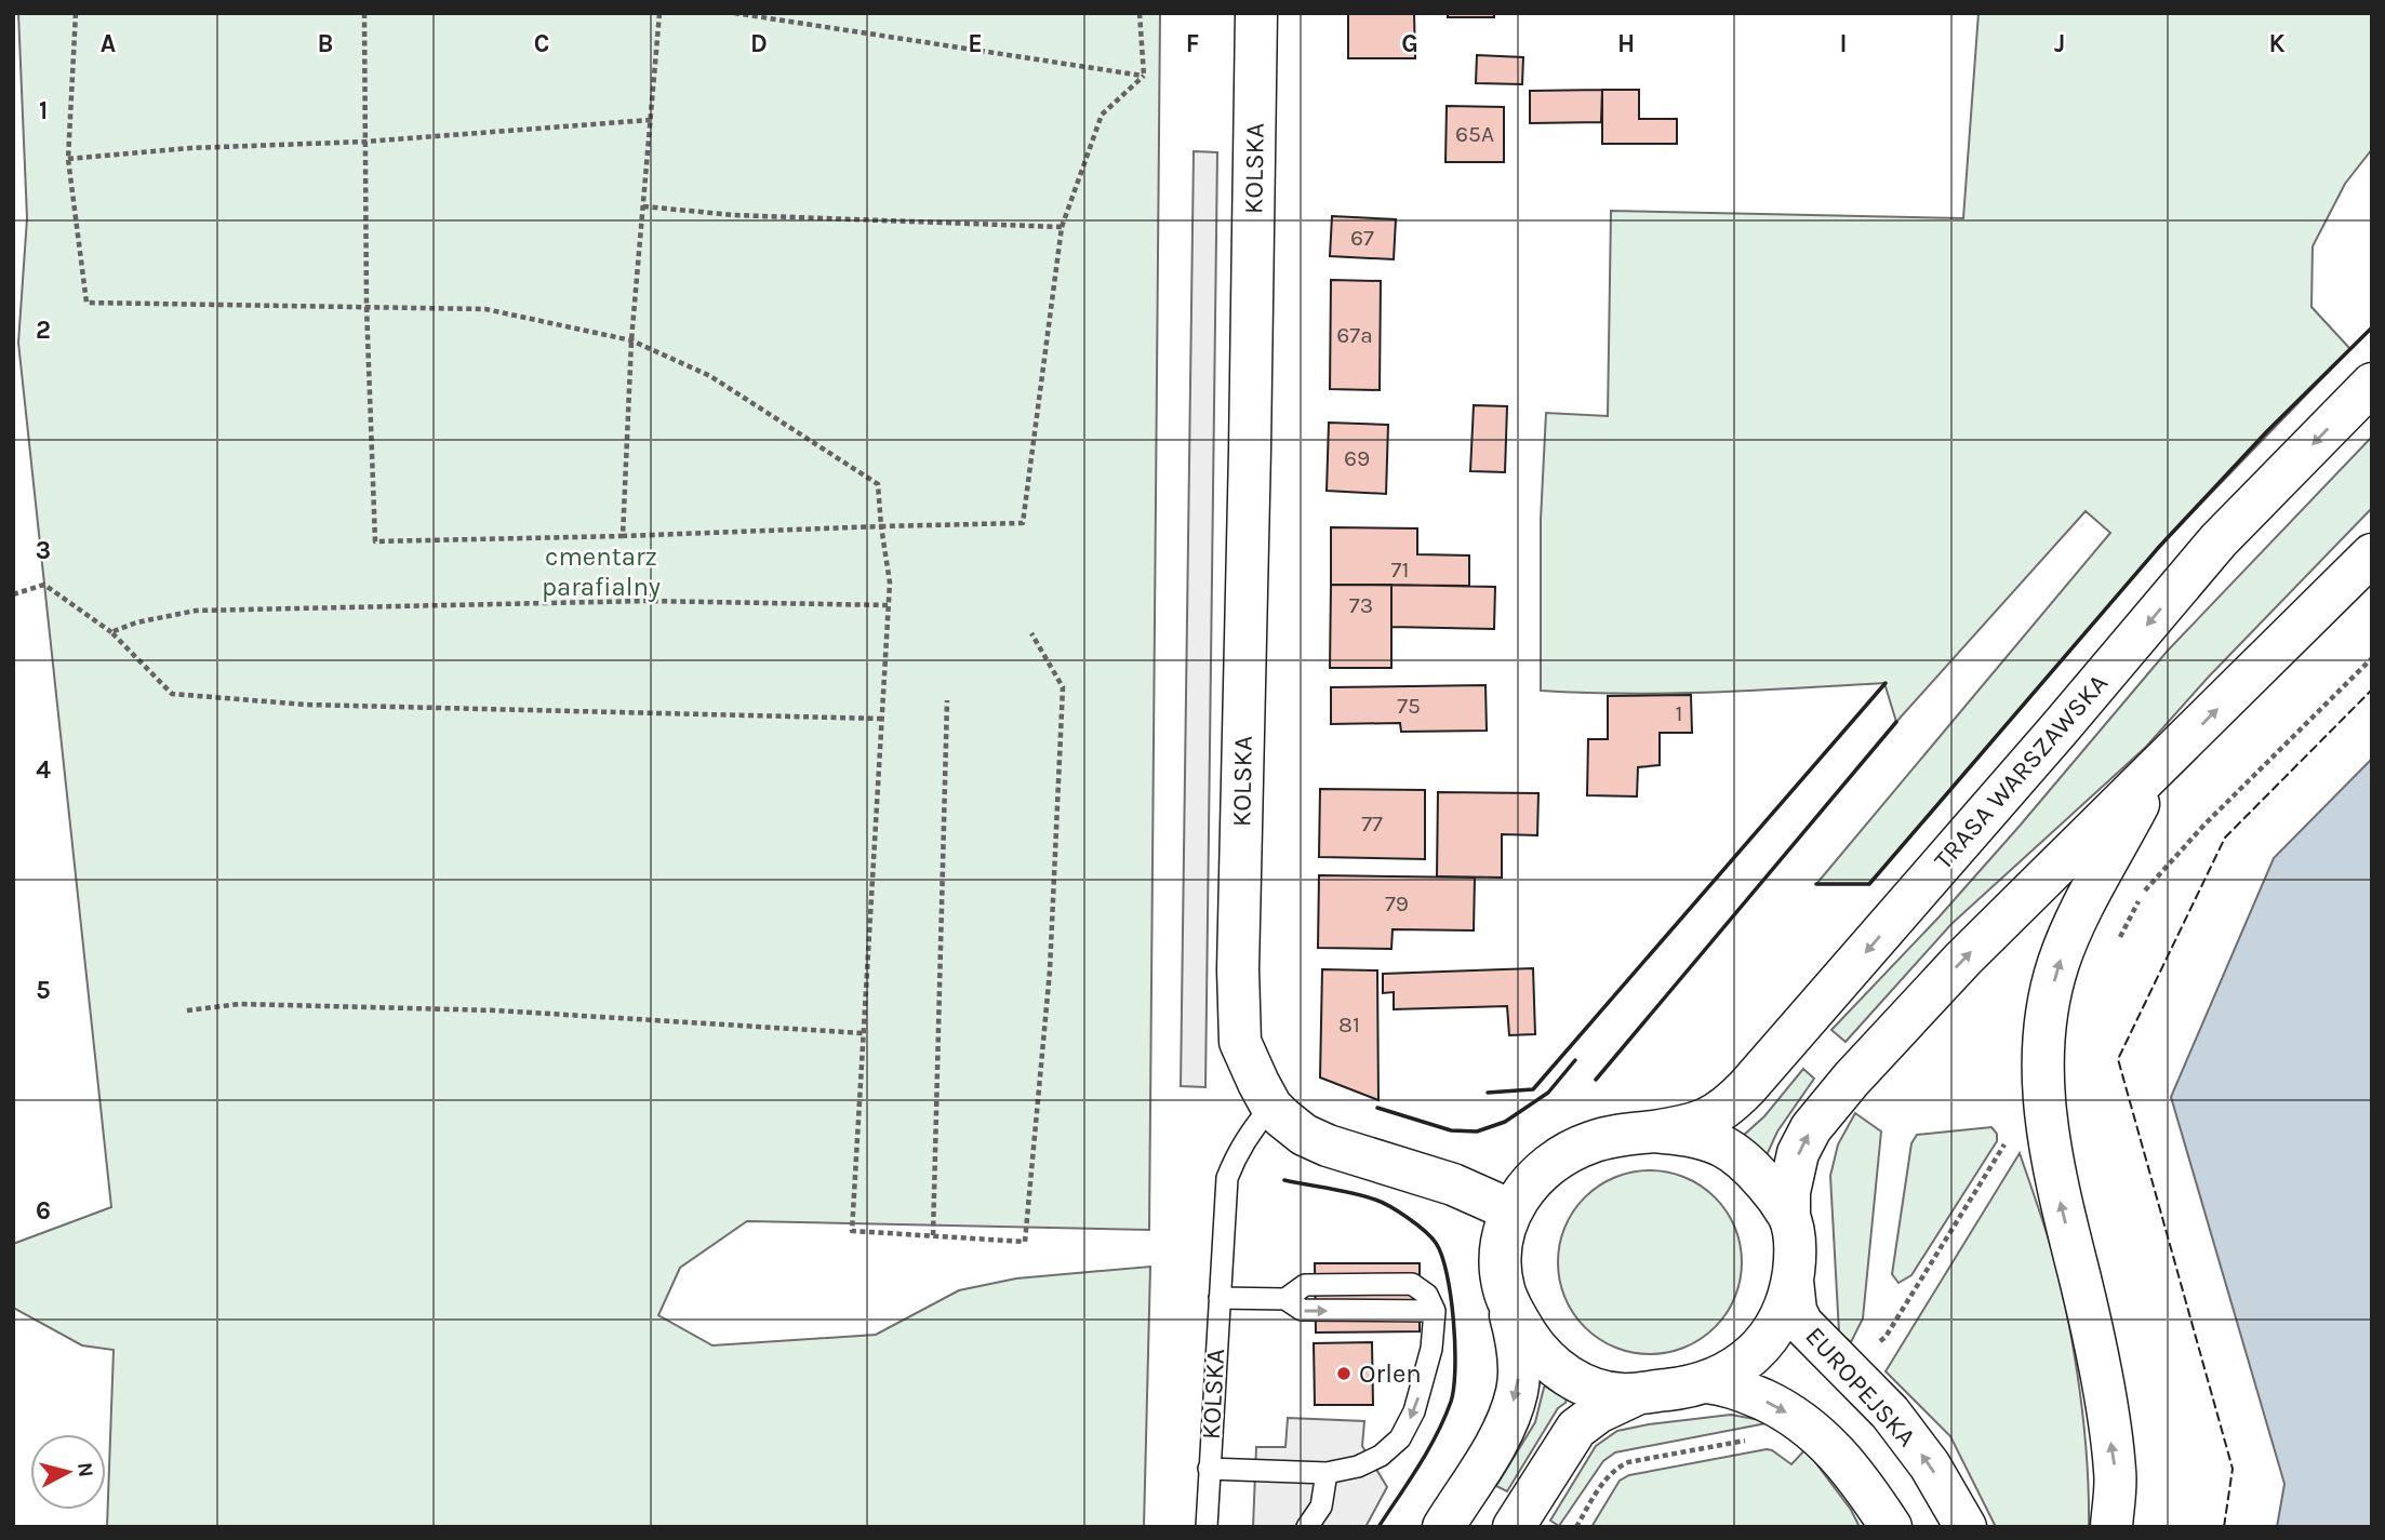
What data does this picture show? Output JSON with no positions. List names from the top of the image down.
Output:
{
  "streets": {
    "main road": ["KOLSKA", "TRASA WARSZAWSKA", "EUROPEJSKA"]
  },
  "parks": ["cmentarz parafialny"],
  "places": ["Orlen"],
  "house_numbers": [
    "65A",
    "67",
    "67a",
    "69",
    "71",
    "73",
    "75",
    "1",
    "77",
    "79",
    "81"
  ],
  "north": "right",
  "grid": {
    "columns": [
      "A",
      "B",
      "C",
      "D",
      "E",
      "F",
      "G",
      "H",
      "I",
      "J",
      "K"
    ],
    "rows": [
      "1",
      "2",
      "3",
      "4",
      "5",
      "6"
    ]
  }
}
